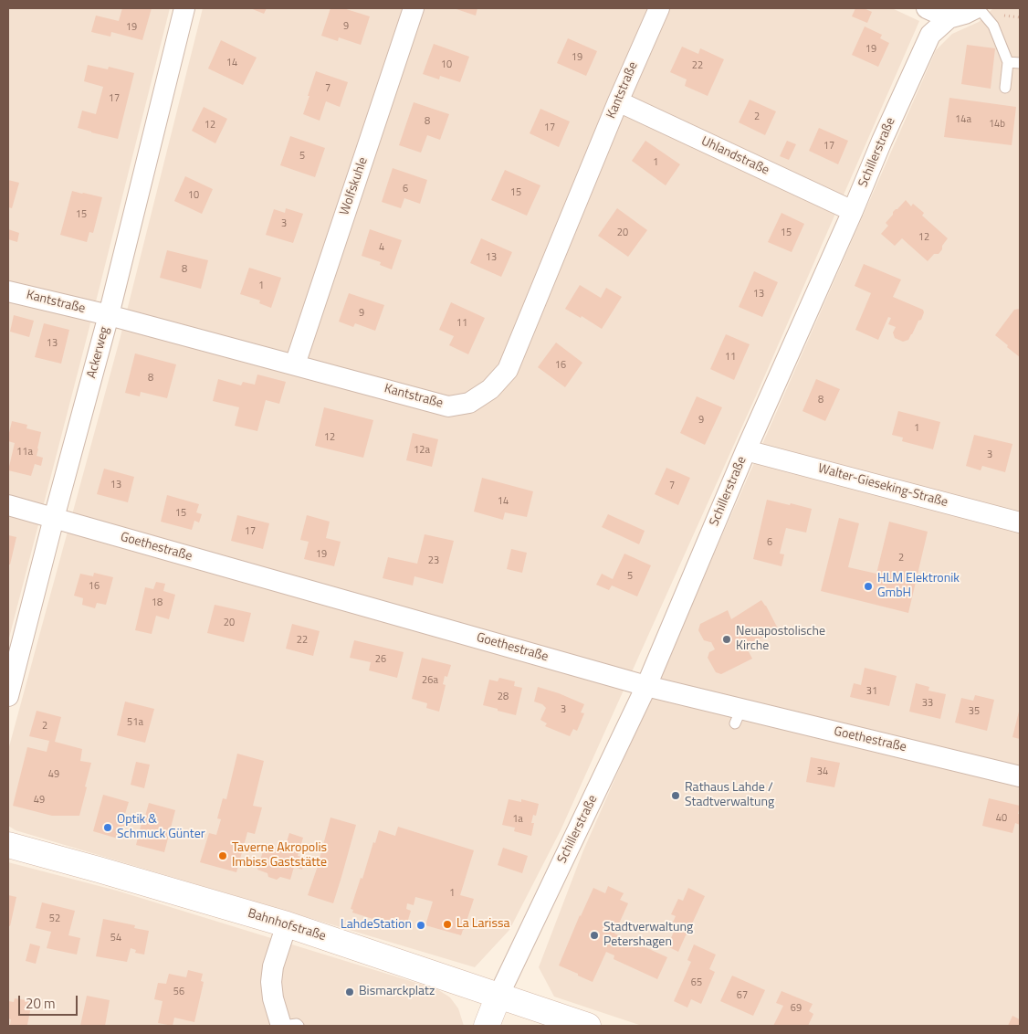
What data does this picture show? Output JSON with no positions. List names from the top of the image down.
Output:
{
  "streets": {
    "street": [
      "Kantstraße",
      "Schillerstraße",
      "Uhlandstraße",
      "Wolfskuhle",
      "Ackerweg",
      "Walter-Gieseking-Straße",
      "Goethestraße",
      "Bahnhofstraße"
    ]
  },
  "crossings": [
    ["Kantstraße", "Uhlandstraße"],
    ["Kantstraße", "Wolfskuhle"],
    ["Kantstraße", "Ackerweg"],
    ["Schillerstraße", "Uhlandstraße"],
    ["Schillerstraße", "Walter-Gieseking-Straße"],
    ["Schillerstraße", "Goethestraße"],
    ["Schillerstraße", "Bahnhofstraße"],
    ["Ackerweg", "Goethestraße"]
  ],
  "places": [
    "HLM Elektronik GmbH",
    "Neuapostolische Kirche",
    "Rathaus Lahde / Stadtverwaltung",
    "Optik & Schmuck Günter",
    "Taverne Akropolis Imbiss Gaststätte",
    "La Larissa",
    "LahdeStation",
    "Stadtverwaltung Petershagen",
    "Bismarckplatz"
  ],
  "house_numbers": [
    "9",
    "19",
    "19",
    "19",
    "14",
    "10",
    "22",
    "7",
    "17",
    "2",
    "14a",
    "8",
    "14b",
    "12",
    "17",
    "17",
    "5",
    "1",
    "6",
    "15",
    "10",
    "15",
    "3",
    "20",
    "15",
    "12",
    "4",
    "13",
    "8",
    "1",
    "13",
    "9",
    "11",
    "13",
    "11",
    "16",
    "8",
    "8",
    "9",
    "1",
    "12",
    "12a",
    "11a",
    "3",
    "13",
    "7",
    "14",
    "15",
    "17",
    "6",
    "19",
    "2",
    "23",
    "5",
    "16",
    "18",
    "20",
    "22",
    "26",
    "26a",
    "31",
    "28",
    "33",
    "3",
    "35",
    "51a",
    "2",
    "34",
    "49",
    "49",
    "40",
    "1a",
    "1",
    "52",
    "54",
    "65",
    "56",
    "67",
    "69"
  ],
  "scale_bar": "20 m"
}
